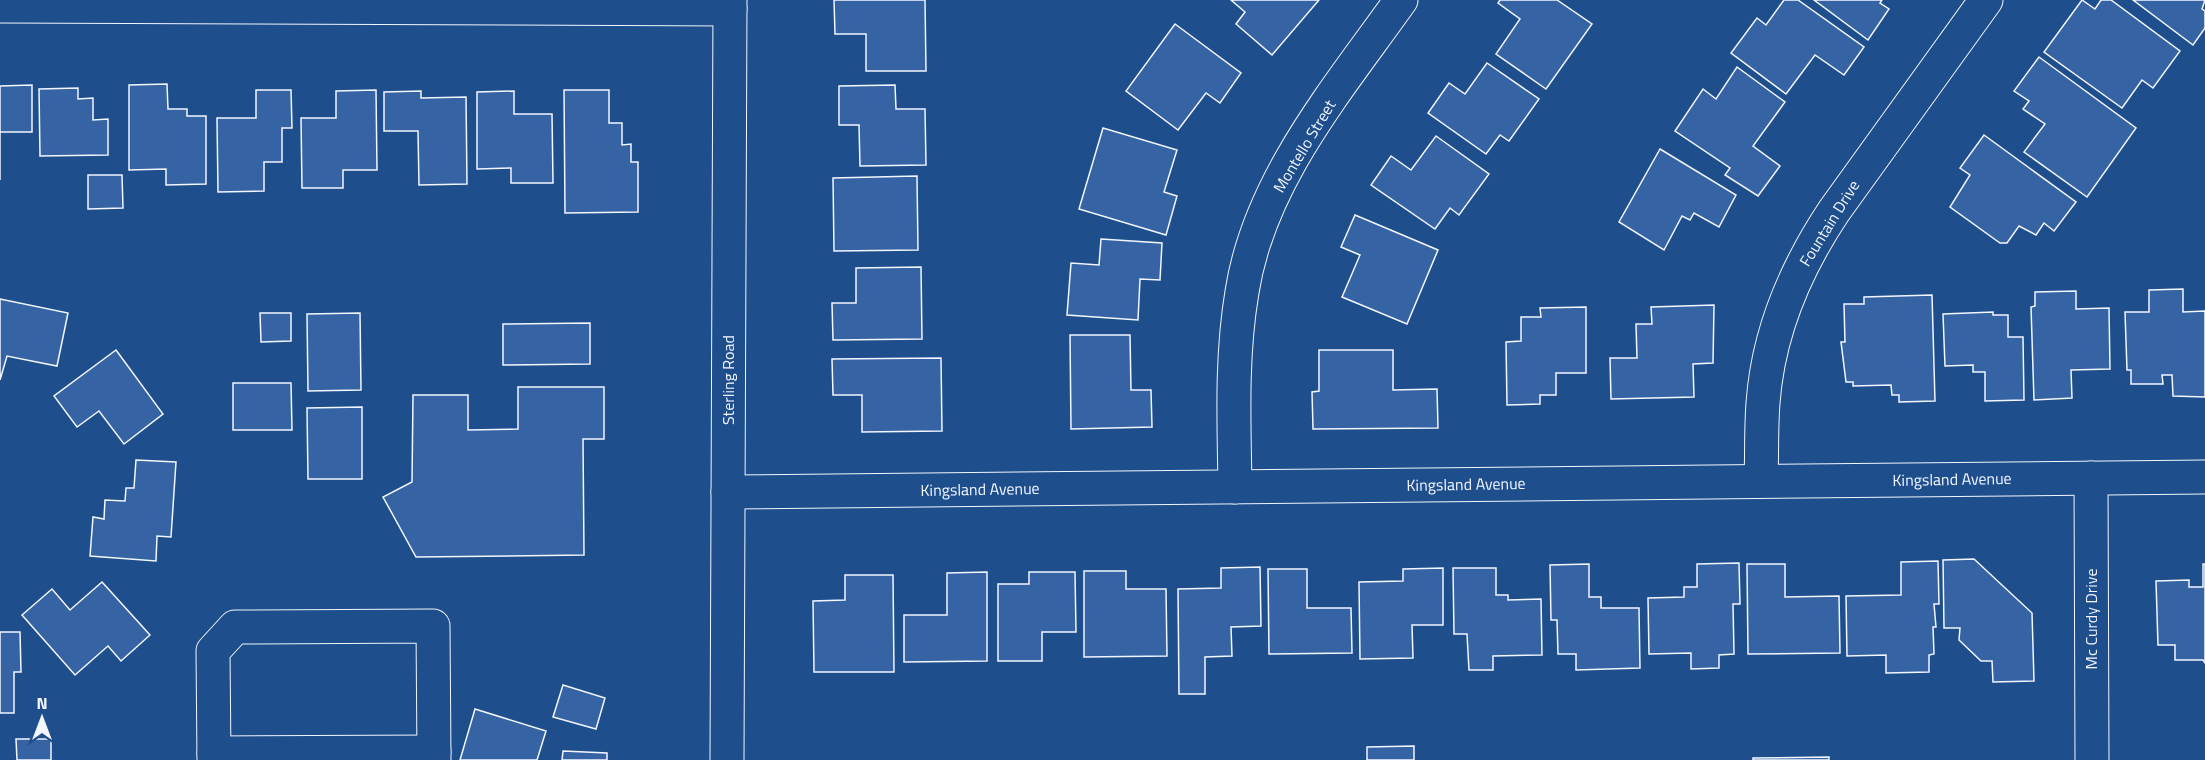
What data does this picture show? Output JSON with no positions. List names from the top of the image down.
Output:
{
  "streets": {
    "street": [
      "Montello Street",
      "Fountain Drive",
      "Sterling Road",
      "Kingsland Avenue",
      "Mc Curdy Drive"
    ]
  },
  "crossings": [
    ["Montello Street", "Kingsland Avenue"],
    ["Fountain Drive", "Kingsland Avenue"],
    ["Sterling Road", "Kingsland Avenue"],
    ["Kingsland Avenue", "Mc Curdy Drive"]
  ],
  "north": "top"
}
